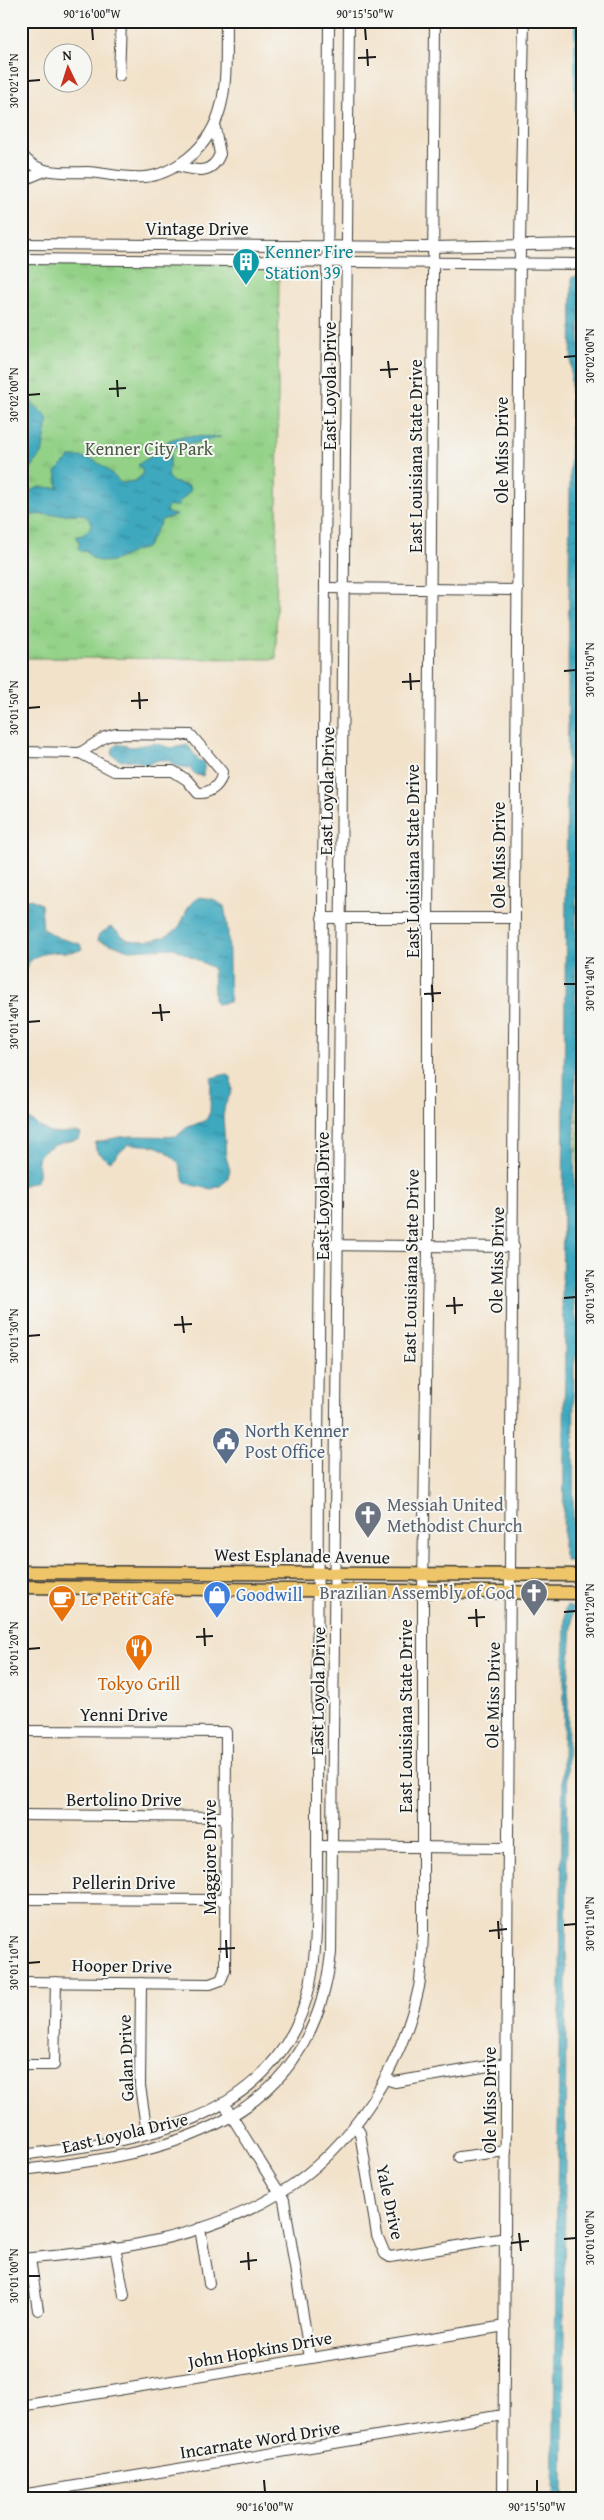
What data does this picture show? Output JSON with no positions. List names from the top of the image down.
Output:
{
  "streets": {
    "main road": ["West Esplanade Avenue"],
    "street": [
      "Vintage Drive",
      "East Loyola Drive",
      "Ole Miss Drive",
      "East Louisiana State Drive",
      "Yenni Drive",
      "Bertolino Drive",
      "Maggiore Drive",
      "Pellerin Drive",
      "Hooper Drive",
      "Galan Drive",
      "Yale Drive",
      "John Hopkins Drive",
      "Incarnate Word Drive"
    ]
  },
  "crossings": [
    ["Vintage Drive", "East Loyola Drive"],
    ["Vintage Drive", "Ole Miss Drive"],
    ["Vintage Drive", "East Louisiana State Drive"],
    ["East Loyola Drive", "West Esplanade Avenue"],
    ["East Loyola Drive", "Galan Drive"],
    ["Ole Miss Drive", "West Esplanade Avenue"],
    ["Ole Miss Drive", "Yale Drive"],
    ["Ole Miss Drive", "John Hopkins Drive"],
    ["Ole Miss Drive", "Incarnate Word Drive"],
    ["East Louisiana State Drive", "West Esplanade Avenue"],
    ["East Louisiana State Drive", "Yale Drive"],
    ["Yenni Drive", "Maggiore Drive"],
    ["Bertolino Drive", "Maggiore Drive"],
    ["Maggiore Drive", "Pellerin Drive"],
    ["Maggiore Drive", "Hooper Drive"],
    ["Hooper Drive", "Galan Drive"]
  ],
  "parks": ["Kenner City Park"],
  "places": {
    "building": ["Kenner Fire Station 39"],
    "public building": ["North Kenner Post Office"],
    "church": ["Messiah United Methodist Church", "Brazilian Assembly of God"],
    "shop": ["Goodwill"],
    "cafe": ["Le Petit Cafe"],
    "restaurant": ["Tokyo Grill"]
  },
  "north": "top",
  "coordinates": [
    "90°16'00\"W",
    "90°15'50\"W",
    "30°02'10\"N",
    "30°02'00\"N",
    "30°01'50\"N",
    "30°01'40\"N",
    "30°01'30\"N",
    "30°01'20\"N",
    "30°01'10\"N",
    "30°01'00\"N"
  ]
}
